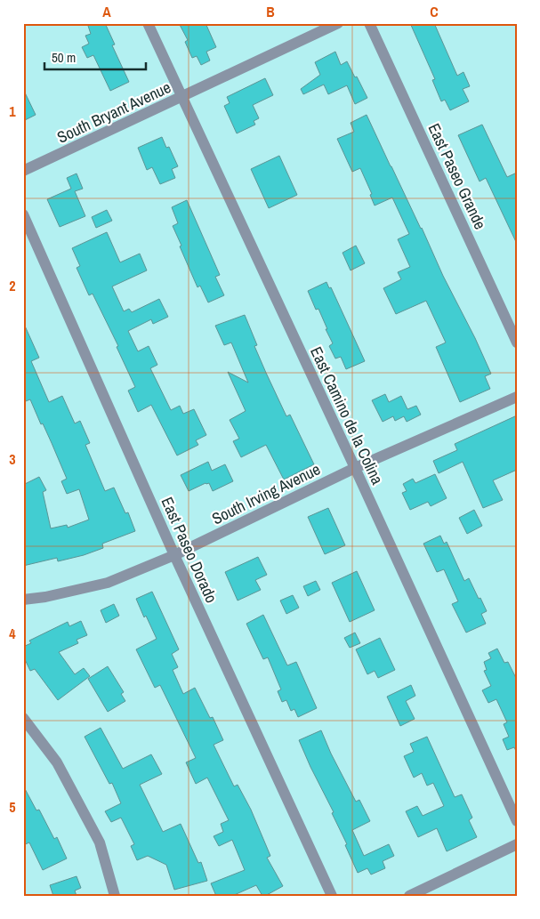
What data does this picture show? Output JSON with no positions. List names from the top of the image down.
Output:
{
  "streets": {
    "street": [
      "South Bryant Avenue",
      "East Paseo Grande",
      "East Camino de la Colina",
      "South Irving Avenue",
      "East Paseo Dorado"
    ]
  },
  "crossings": [
    ["South Bryant Avenue", "East Camino de la Colina"],
    ["East Camino de la Colina", "South Irving Avenue"],
    ["South Irving Avenue", "East Paseo Dorado"]
  ],
  "scale_bar": "50 m",
  "grid": {
    "columns": ["A", "B", "C"],
    "rows": [
      "1",
      "2",
      "3",
      "4",
      "5"
    ]
  }
}
